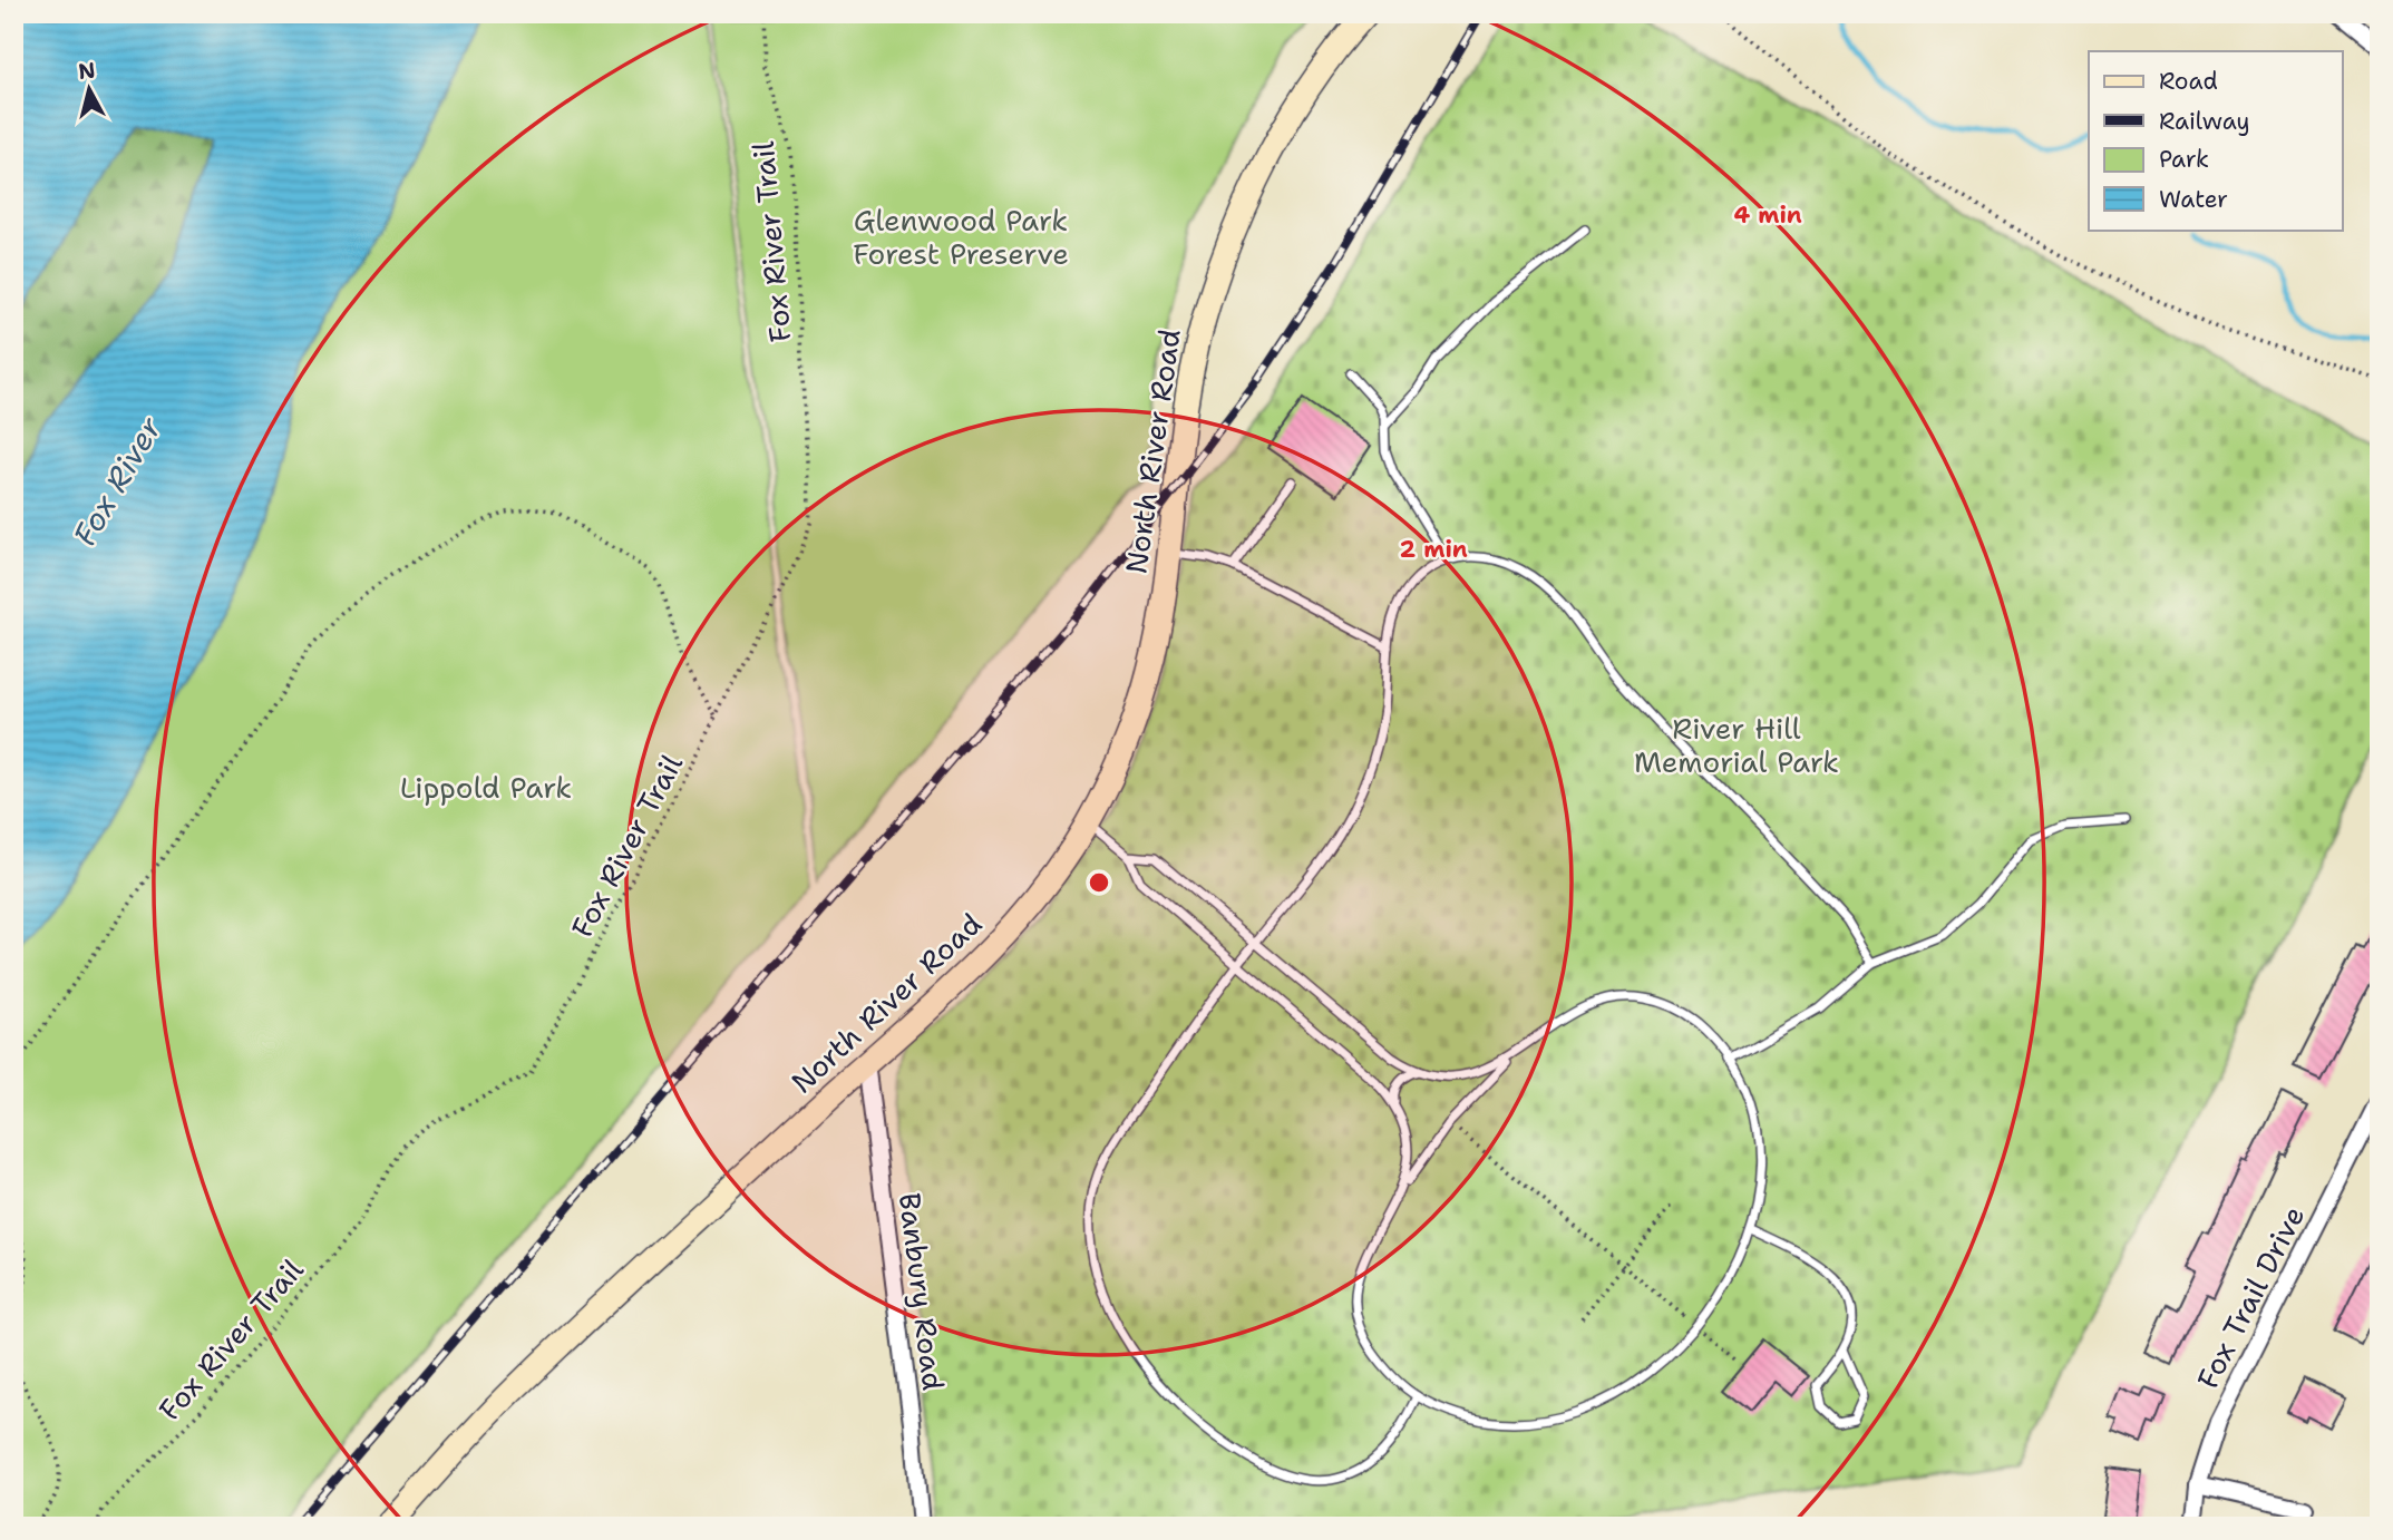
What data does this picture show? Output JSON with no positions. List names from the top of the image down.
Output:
{
  "streets": {
    "main road": ["North River Road"],
    "street": ["Banbury Road", "Fox Trail Drive"],
    "path": ["Fox River Trail"]
  },
  "crossings": [
    ["North River Road", "Banbury Road"]
  ],
  "water": ["Fox River"],
  "parks": ["Glenwood Park Forest Preserve", "River Hill Memorial Park", "Lippold Park"],
  "legend": [
    "Road",
    "Railway",
    "Park",
    "Water"
  ],
  "north": "top",
  "rings": ["4 min", "2 min"]
}
